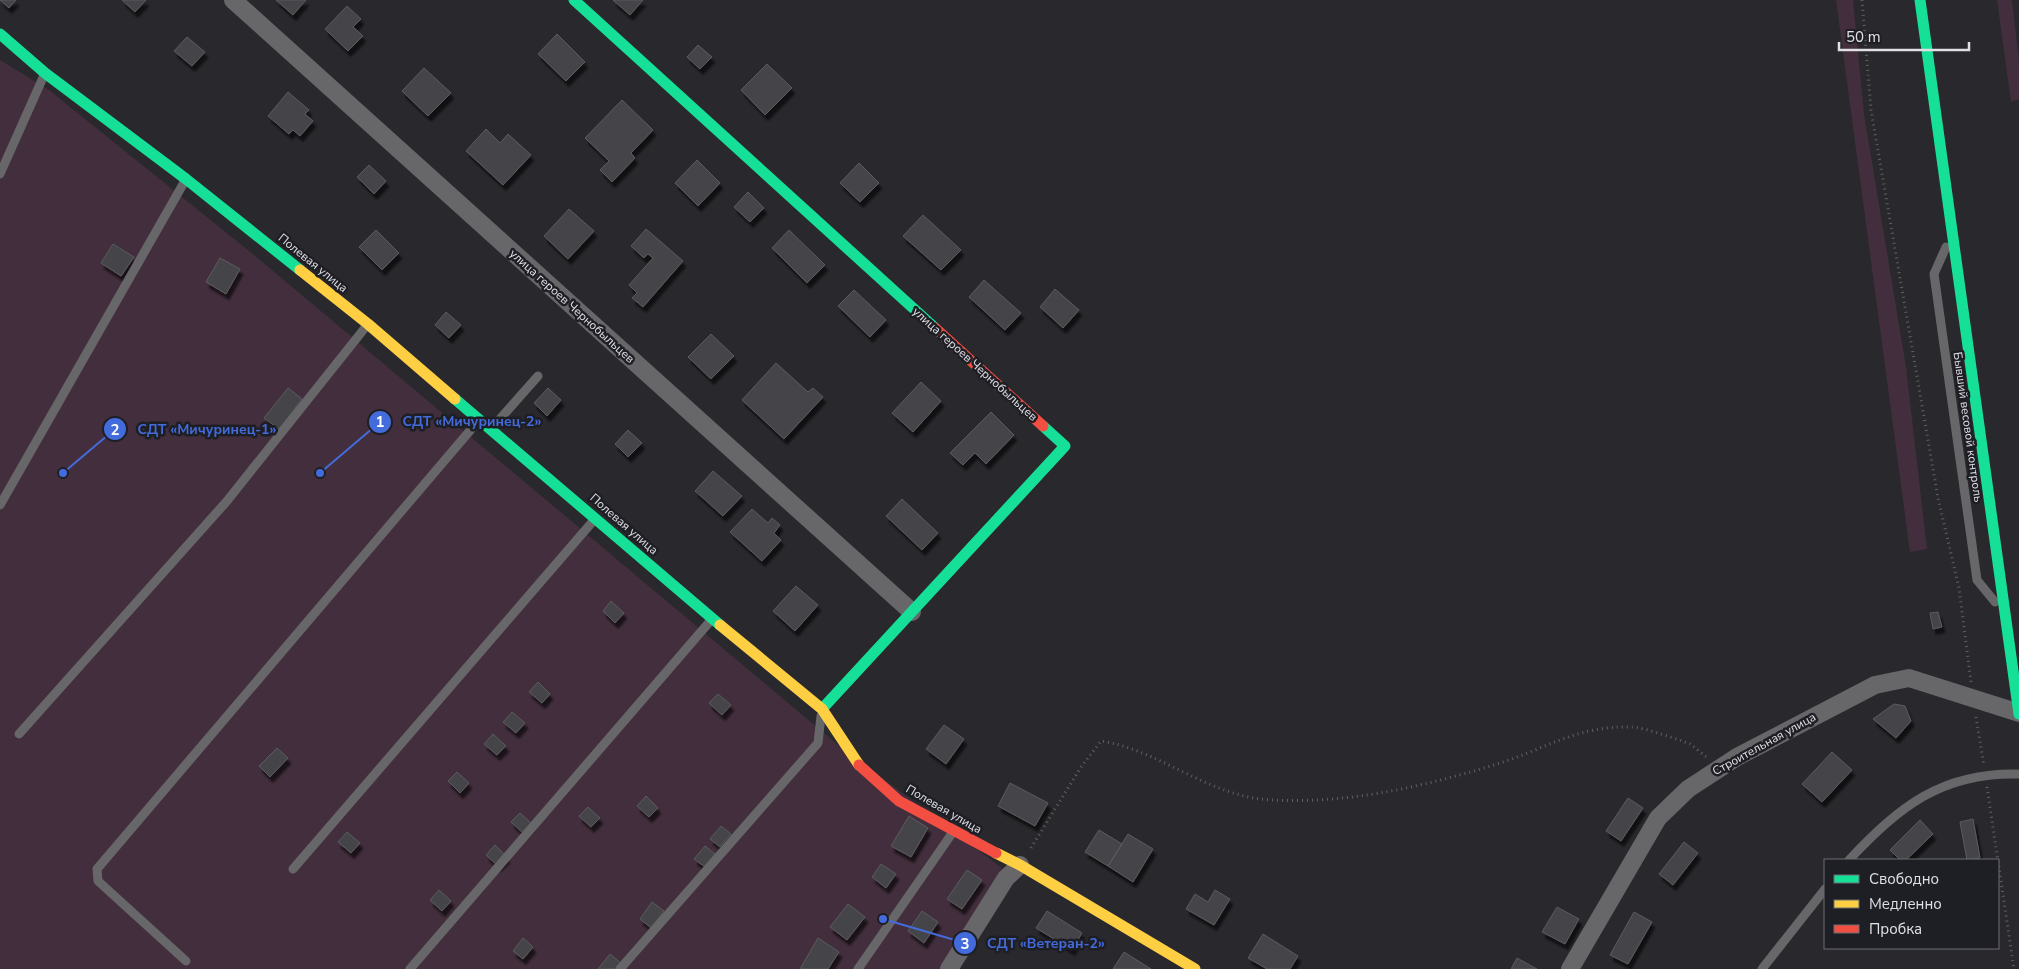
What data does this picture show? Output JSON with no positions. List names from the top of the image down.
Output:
{
  "streets": {
    "street": ["Полевая улица", "улица героев Чернобыльцев", "Строительная улица"],
    "lane": ["Бывший весовой контроль"]
  },
  "places": ["СДТ «Мичуринец-1»", "СДТ «Мичуринец-2»", "СДТ «Ветеран-2»"],
  "legend": ["Свободно", "Медленно", "Пробка"],
  "scale_bar": "50 m"
}
